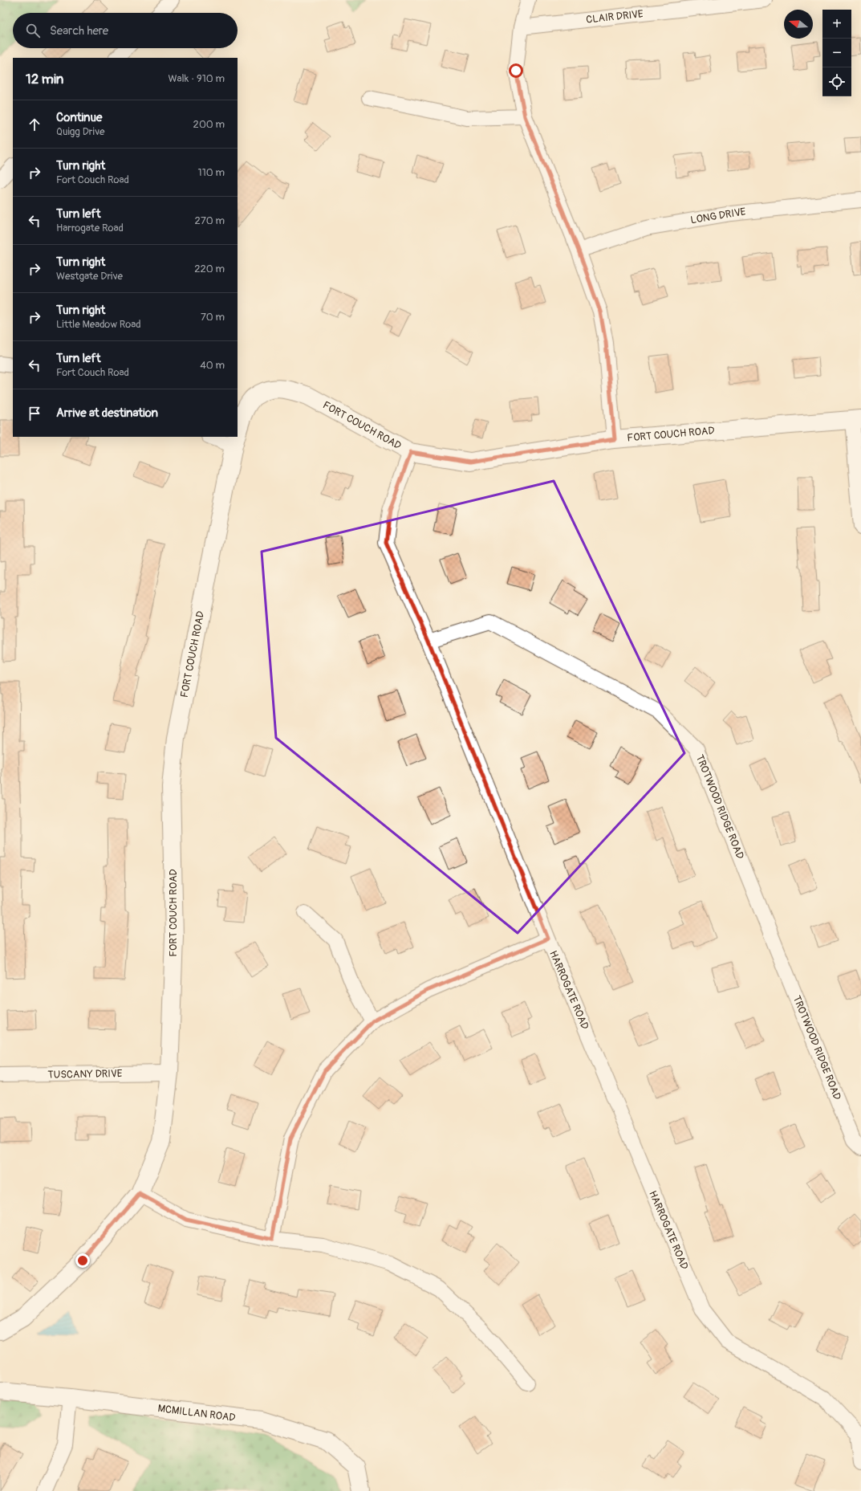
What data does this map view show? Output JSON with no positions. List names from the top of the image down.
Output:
{
  "streets": {
    "street": [
      "CLAIR DRIVE",
      "LONG DRIVE",
      "FORT COUCH ROAD",
      "TROTWOOD RIDGE ROAD",
      "HARROGATE ROAD",
      "TUSCANY DRIVE",
      "MCMILLAN ROAD"
    ]
  },
  "crossings": [
    ["FORT COUCH ROAD", "HARROGATE ROAD"],
    ["FORT COUCH ROAD", "TUSCANY DRIVE"],
    ["TROTWOOD RIDGE ROAD", "HARROGATE ROAD"]
  ],
  "north": "left",
  "page": {
    "map_buttons": ["+", "−"],
    "search": "Search here",
    "heading": ["12 min", "Walk · 910 m"],
    "list": [
      ["Continue", "Quigg Drive", "200 m"],
      ["Turn right", "Fort Couch Road", "110 m"],
      ["Turn left", "Harrogate Road", "270 m"],
      ["Turn right", "Westgate Drive", "220 m"],
      ["Turn right", "Little Meadow Road", "70 m"],
      ["Turn left", "Fort Couch Road", "40 m"],
      "Arrive at destination"
    ]
  }
}
